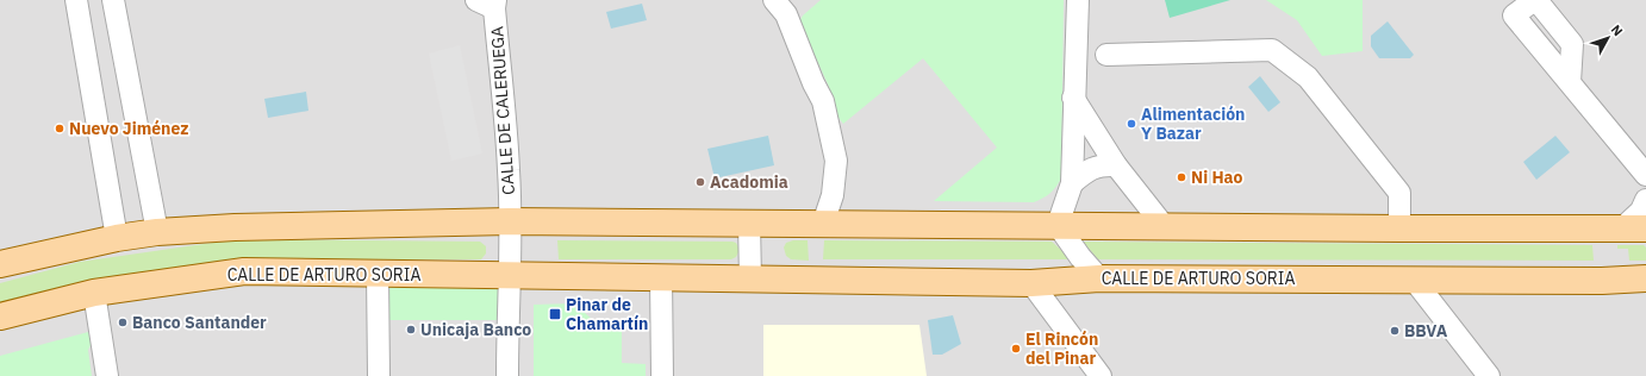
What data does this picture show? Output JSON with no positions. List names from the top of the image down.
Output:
{
  "streets": {
    "main road": ["CALLE DE ARTURO SORIA"],
    "street": ["CALLE DE CALERUEGA"]
  },
  "places": {
    "other": [
      "Alimentación Y Bazar",
      "Nuevo Jiménez",
      "Ni Hao",
      "Acadomia",
      "Banco Santander",
      "Unicaja Banco",
      "BBVA",
      "El Rincón del Pinar"
    ],
    "transit": ["Pinar de Chamartín"]
  },
  "north": "top right"
}
